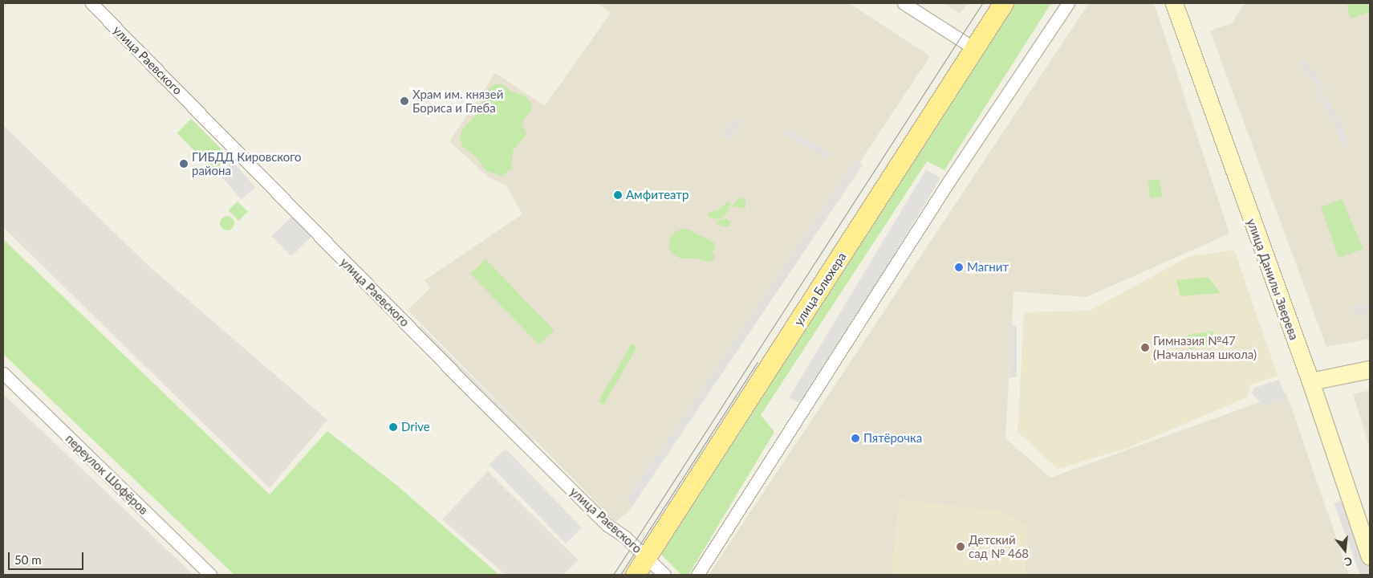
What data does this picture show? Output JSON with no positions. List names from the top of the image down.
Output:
{
  "streets": {
    "main road": ["улица Данилы Зверева", "улица Блюхера"],
    "street": ["улица Раевского", "переулок Шофёров"]
  },
  "crossings": [
    ["улица Раевского", "улица Блюхера"]
  ],
  "places": [
    "Храм им. князей Бориса и Глеба",
    "ГИБДД Кировского района",
    "Амфитеатр",
    "Магнит",
    "Гимназия №47 (Начальная школа)",
    "Drive",
    "Пятёрочка",
    "Детский сад № 468"
  ],
  "scale_bar": "50 m",
  "north": "bottom"
}
